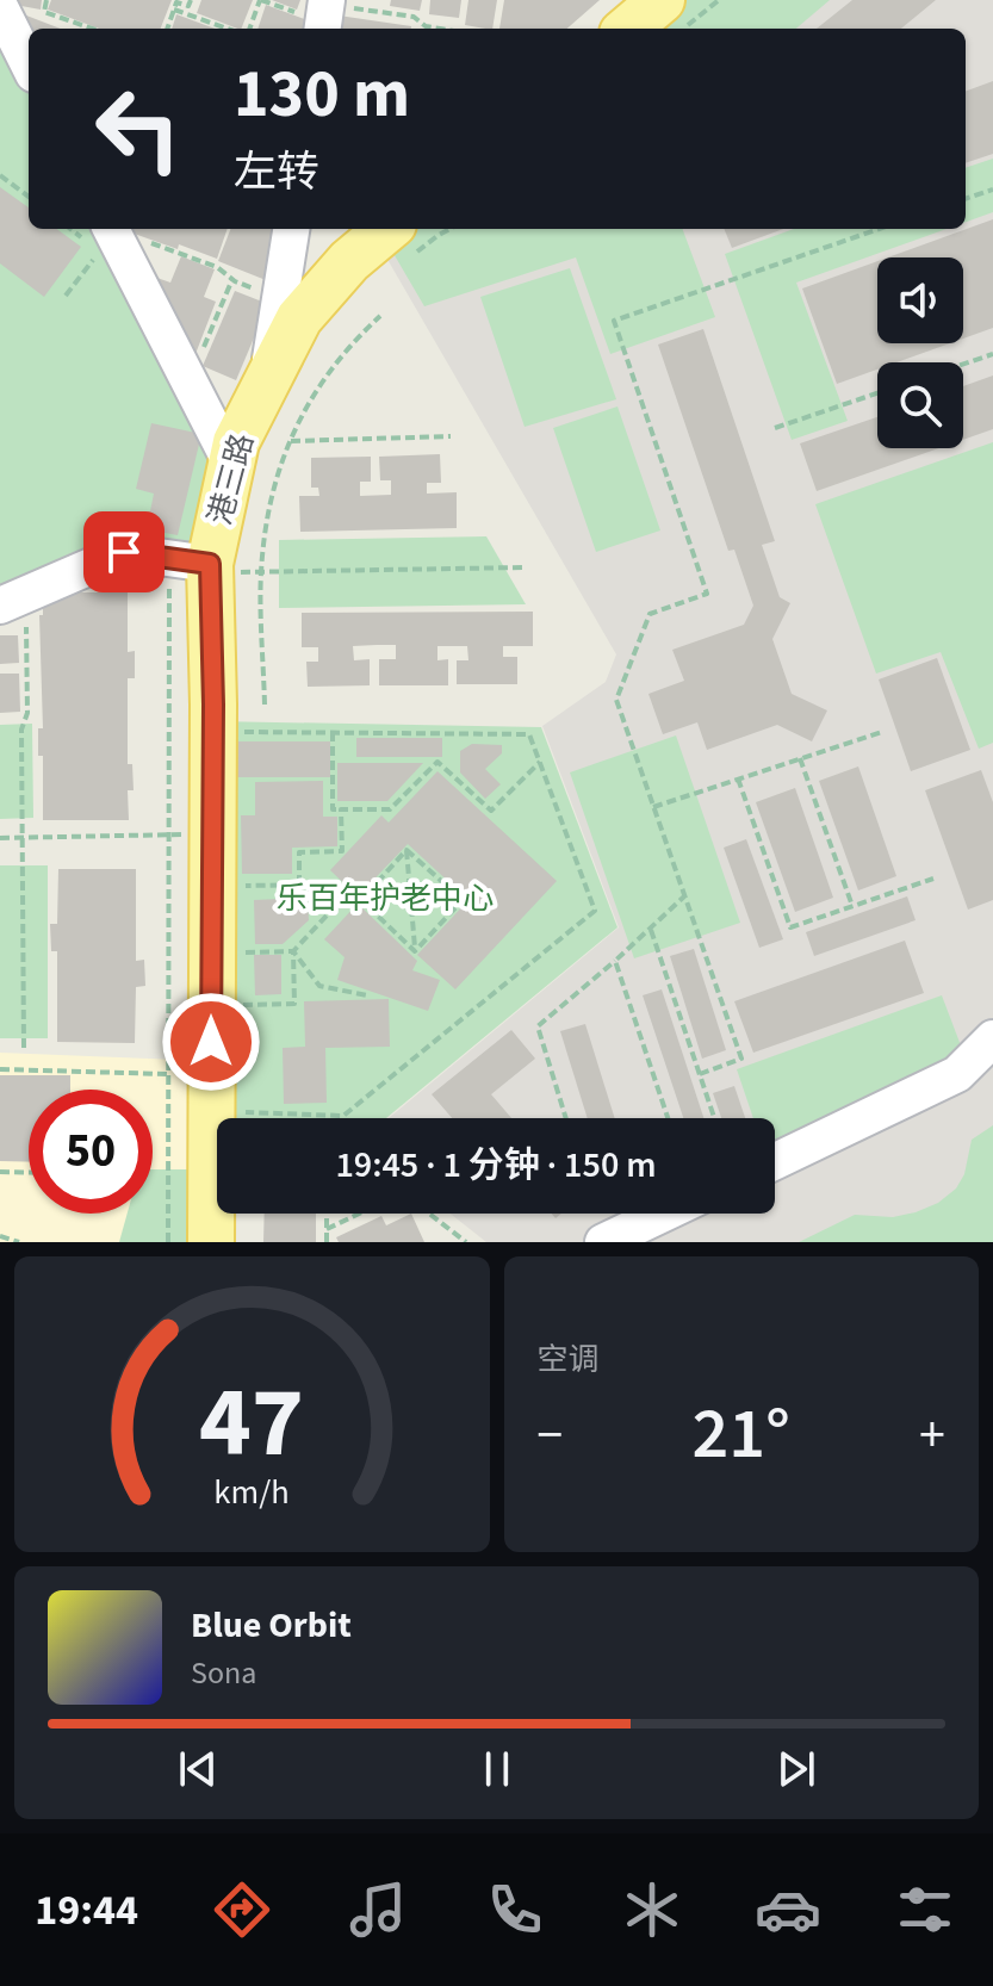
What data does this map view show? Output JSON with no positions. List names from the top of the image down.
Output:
{
  "streets": {
    "main road": ["港三路"]
  },
  "parks": ["乐百年护老中心"],
  "page": {
    "turn": ["130 m", "左转"],
    "limit": "50",
    "trip": "19:45 · 1 分钟 · 150 m",
    "tile": "空调",
    "heat": ["−", "21°", "+"],
    "song": ["Blue Orbit", "Sona"],
    "tabs": "19:44",
    "gauge": ["47", "km/h"]
  }
}
